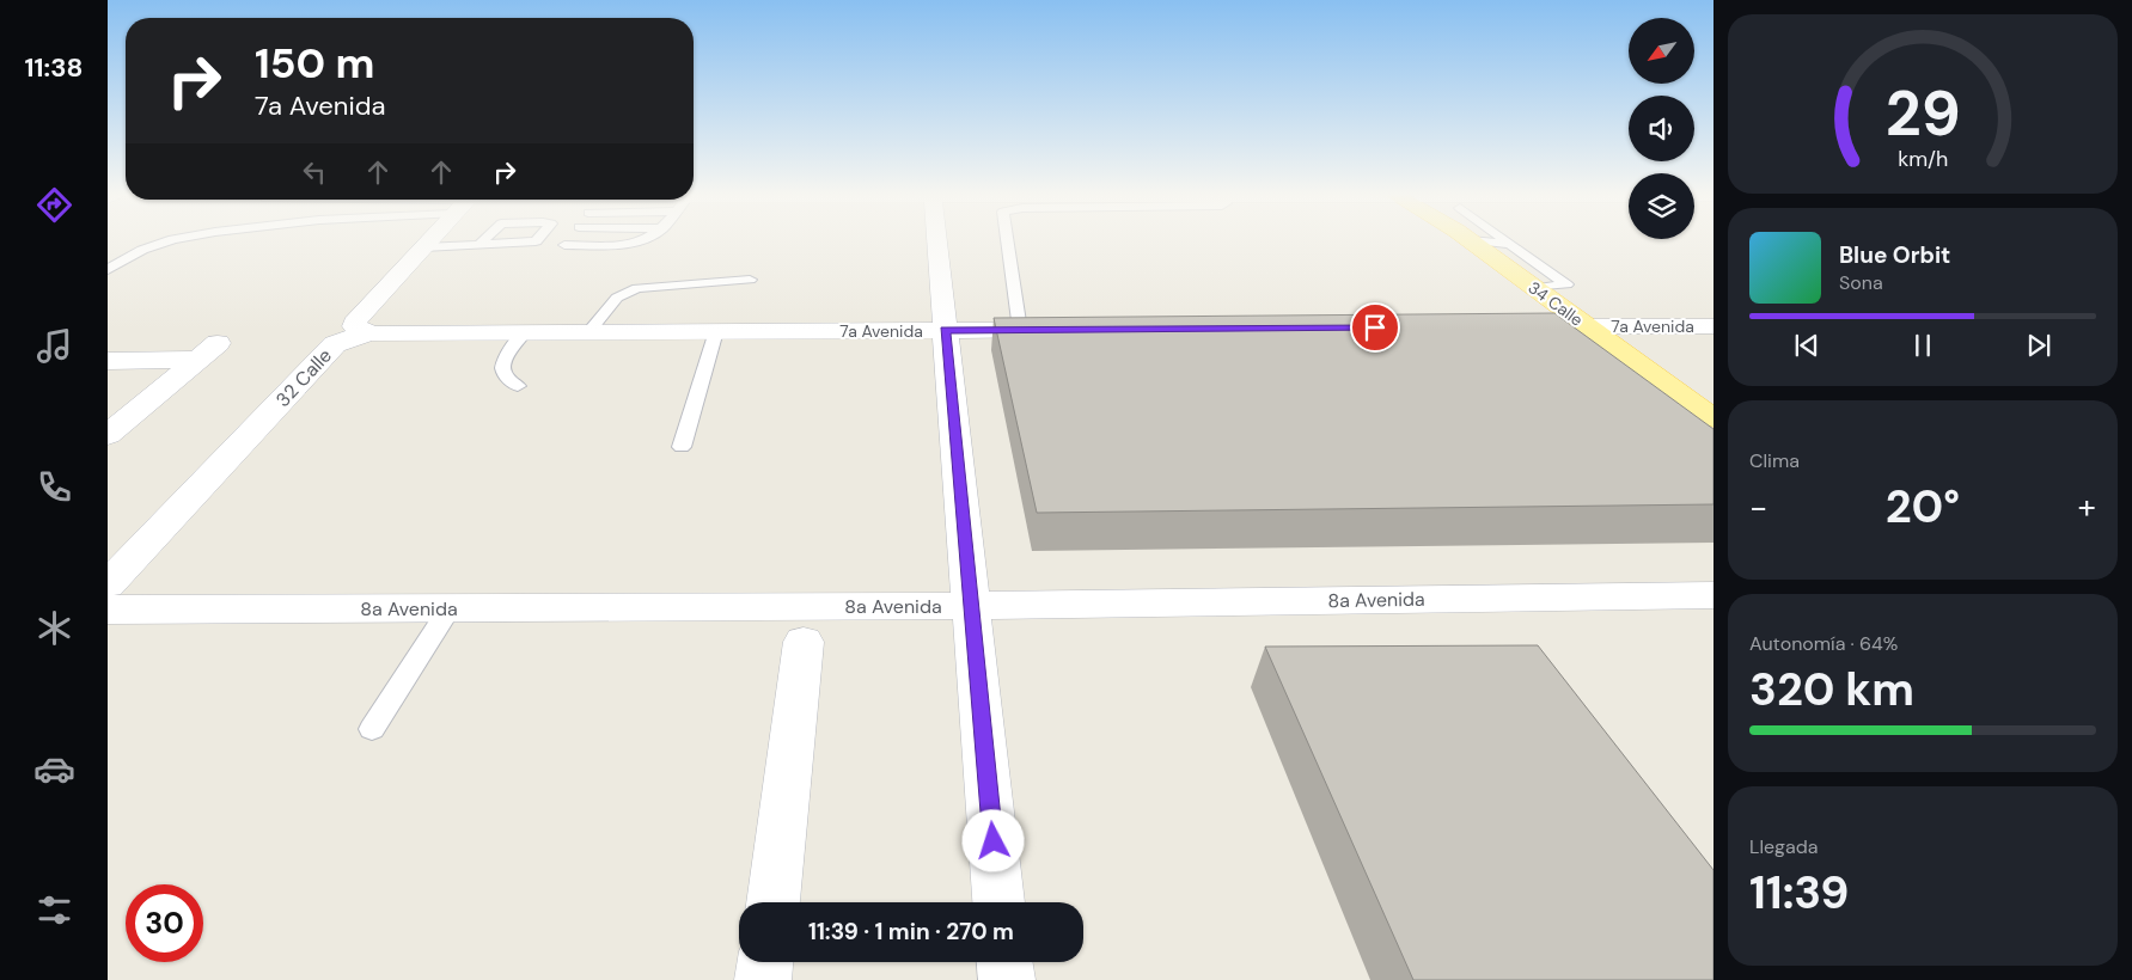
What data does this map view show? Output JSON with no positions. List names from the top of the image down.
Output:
{
  "streets": {
    "main road": ["34 Calle"],
    "street": ["7a Avenida", "32 Calle", "8a Avenida"]
  },
  "crossings": [
    ["34 Calle", "7a Avenida"],
    ["7a Avenida", "32 Calle"]
  ],
  "north": "bottom left",
  "page": {
    "tabs": "11:38",
    "turn": ["150 m", "7a Avenida"],
    "song": ["Blue Orbit", "Sona"],
    "tile": [
      "Clima",
      ["Autonomía · 64%", "320 km"],
      ["Llegada", "11:39"]
    ],
    "heat": ["−", "20°", "+"],
    "limit": "30",
    "trip": "11:39 · 1 min · 270 m",
    "gauge": ["29", "km/h"]
  }
}
